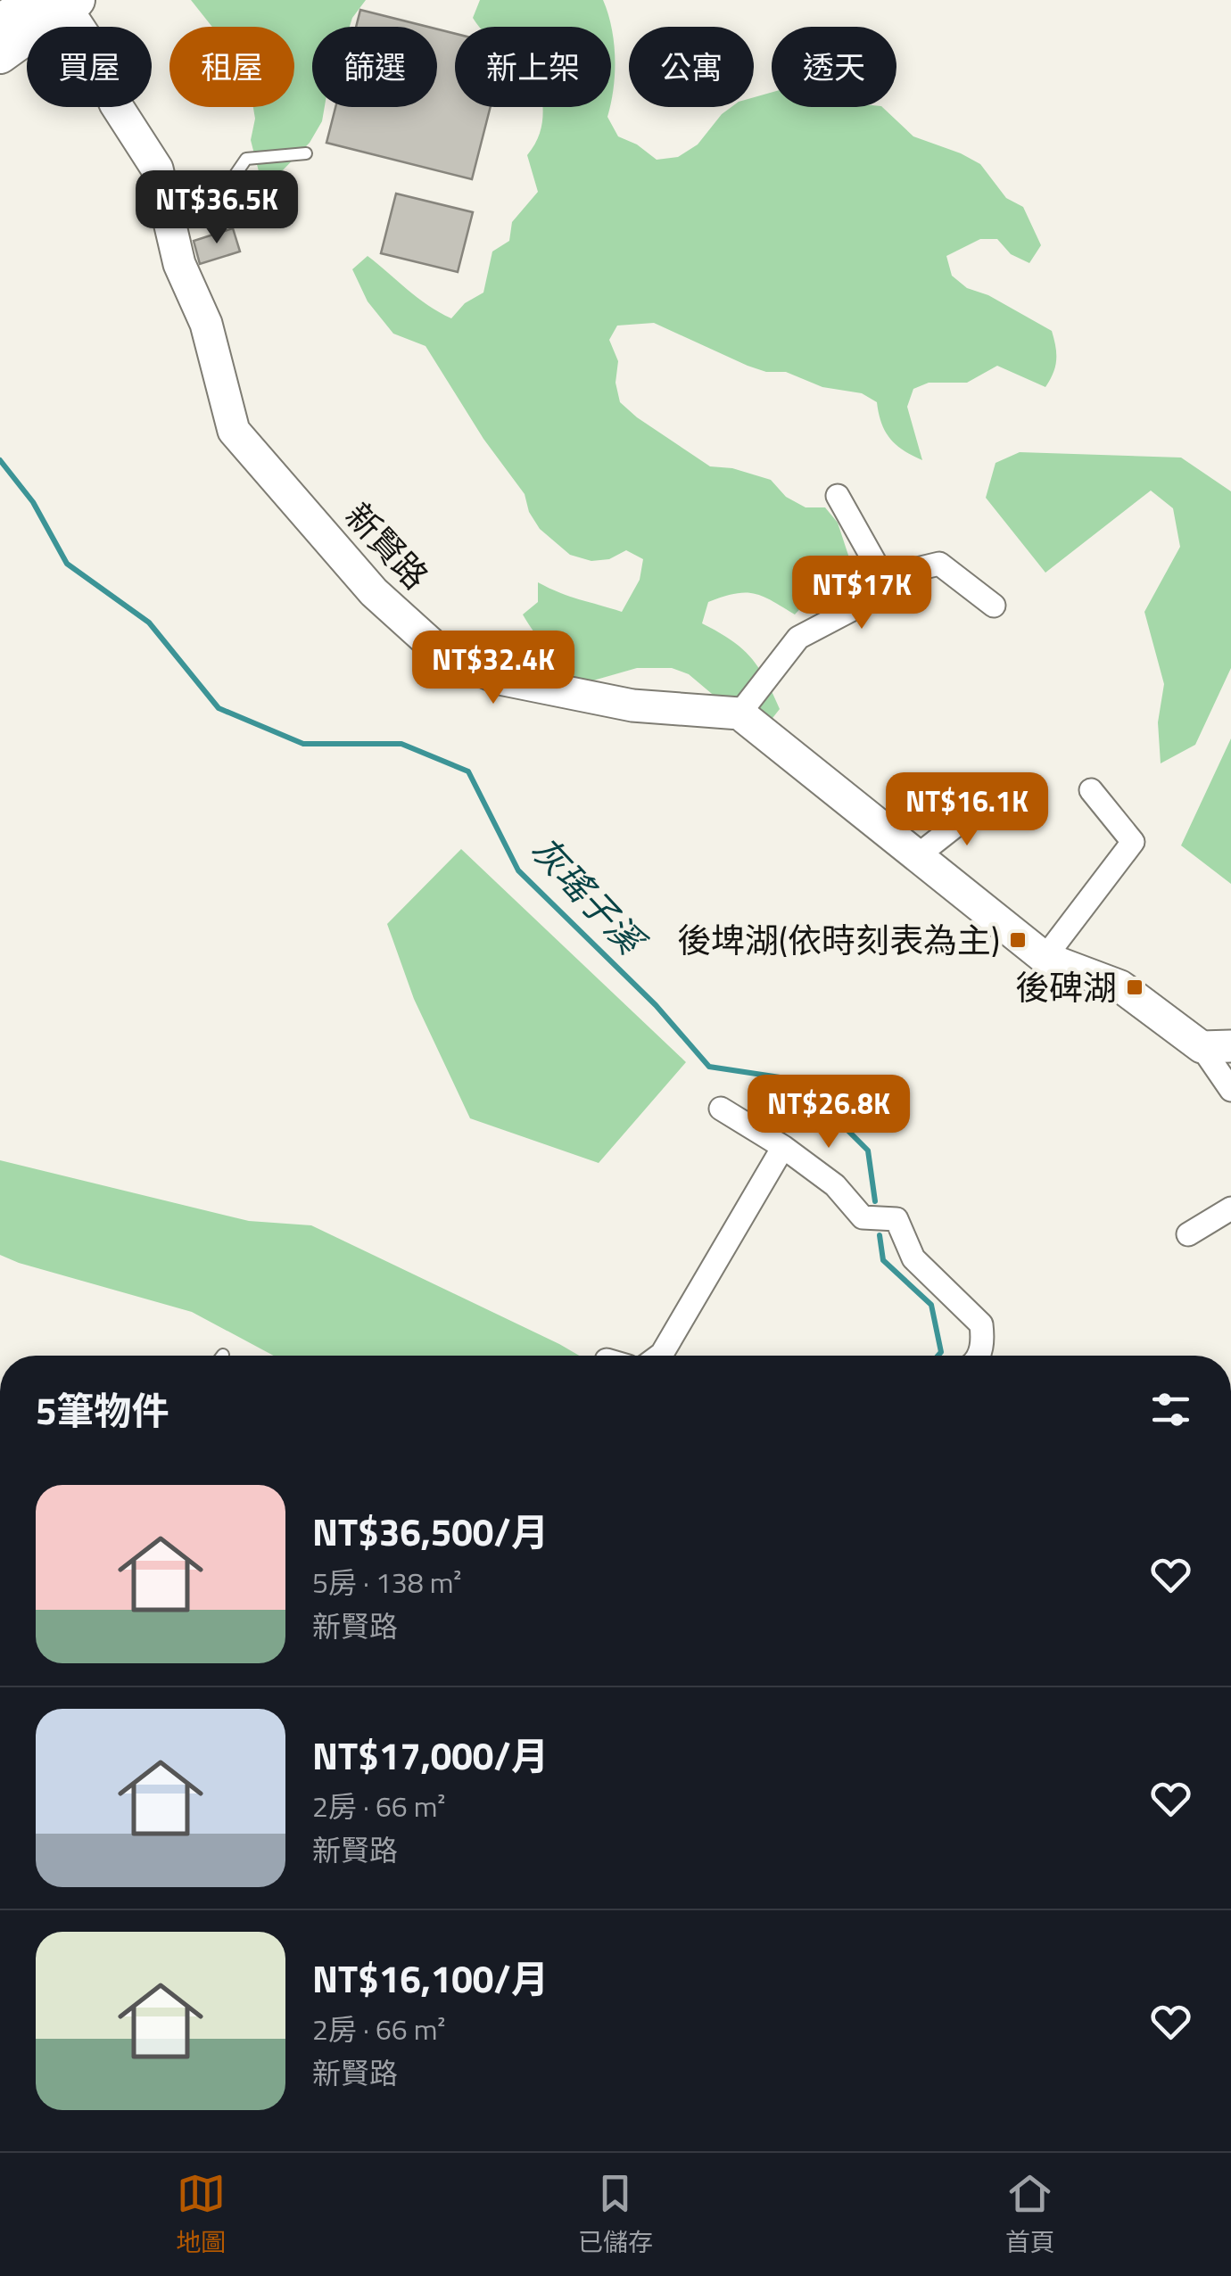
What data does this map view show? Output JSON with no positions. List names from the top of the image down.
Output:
{
  "streets": {
    "street": ["新賢路"]
  },
  "water": ["灰瑤子溪"],
  "places": {
    "transit": ["後埤湖(依時刻表為主)", "後碑湖"]
  },
  "page": {
    "chip": [
      "買屋",
      "租屋",
      "篩選",
      "新上架",
      "公寓",
      "透天"
    ],
    "price": [
      "NT$36.5K",
      "NT$17K",
      "NT$32.4K",
      "NT$16.1K",
      "NT$26.8K"
    ],
    "heading": "5筆物件",
    "list": [
      {
        "name": "NT$36,500/月",
        "note": "5房 · 138 m² · 新賢路"
      },
      {
        "name": "NT$17,000/月",
        "note": "2房 · 66 m² · 新賢路"
      },
      {
        "name": "NT$16,100/月",
        "note": "2房 · 66 m² · 新賢路"
      }
    ],
    "tabs": ["地圖", "已儲存", "首頁"]
  }
}
